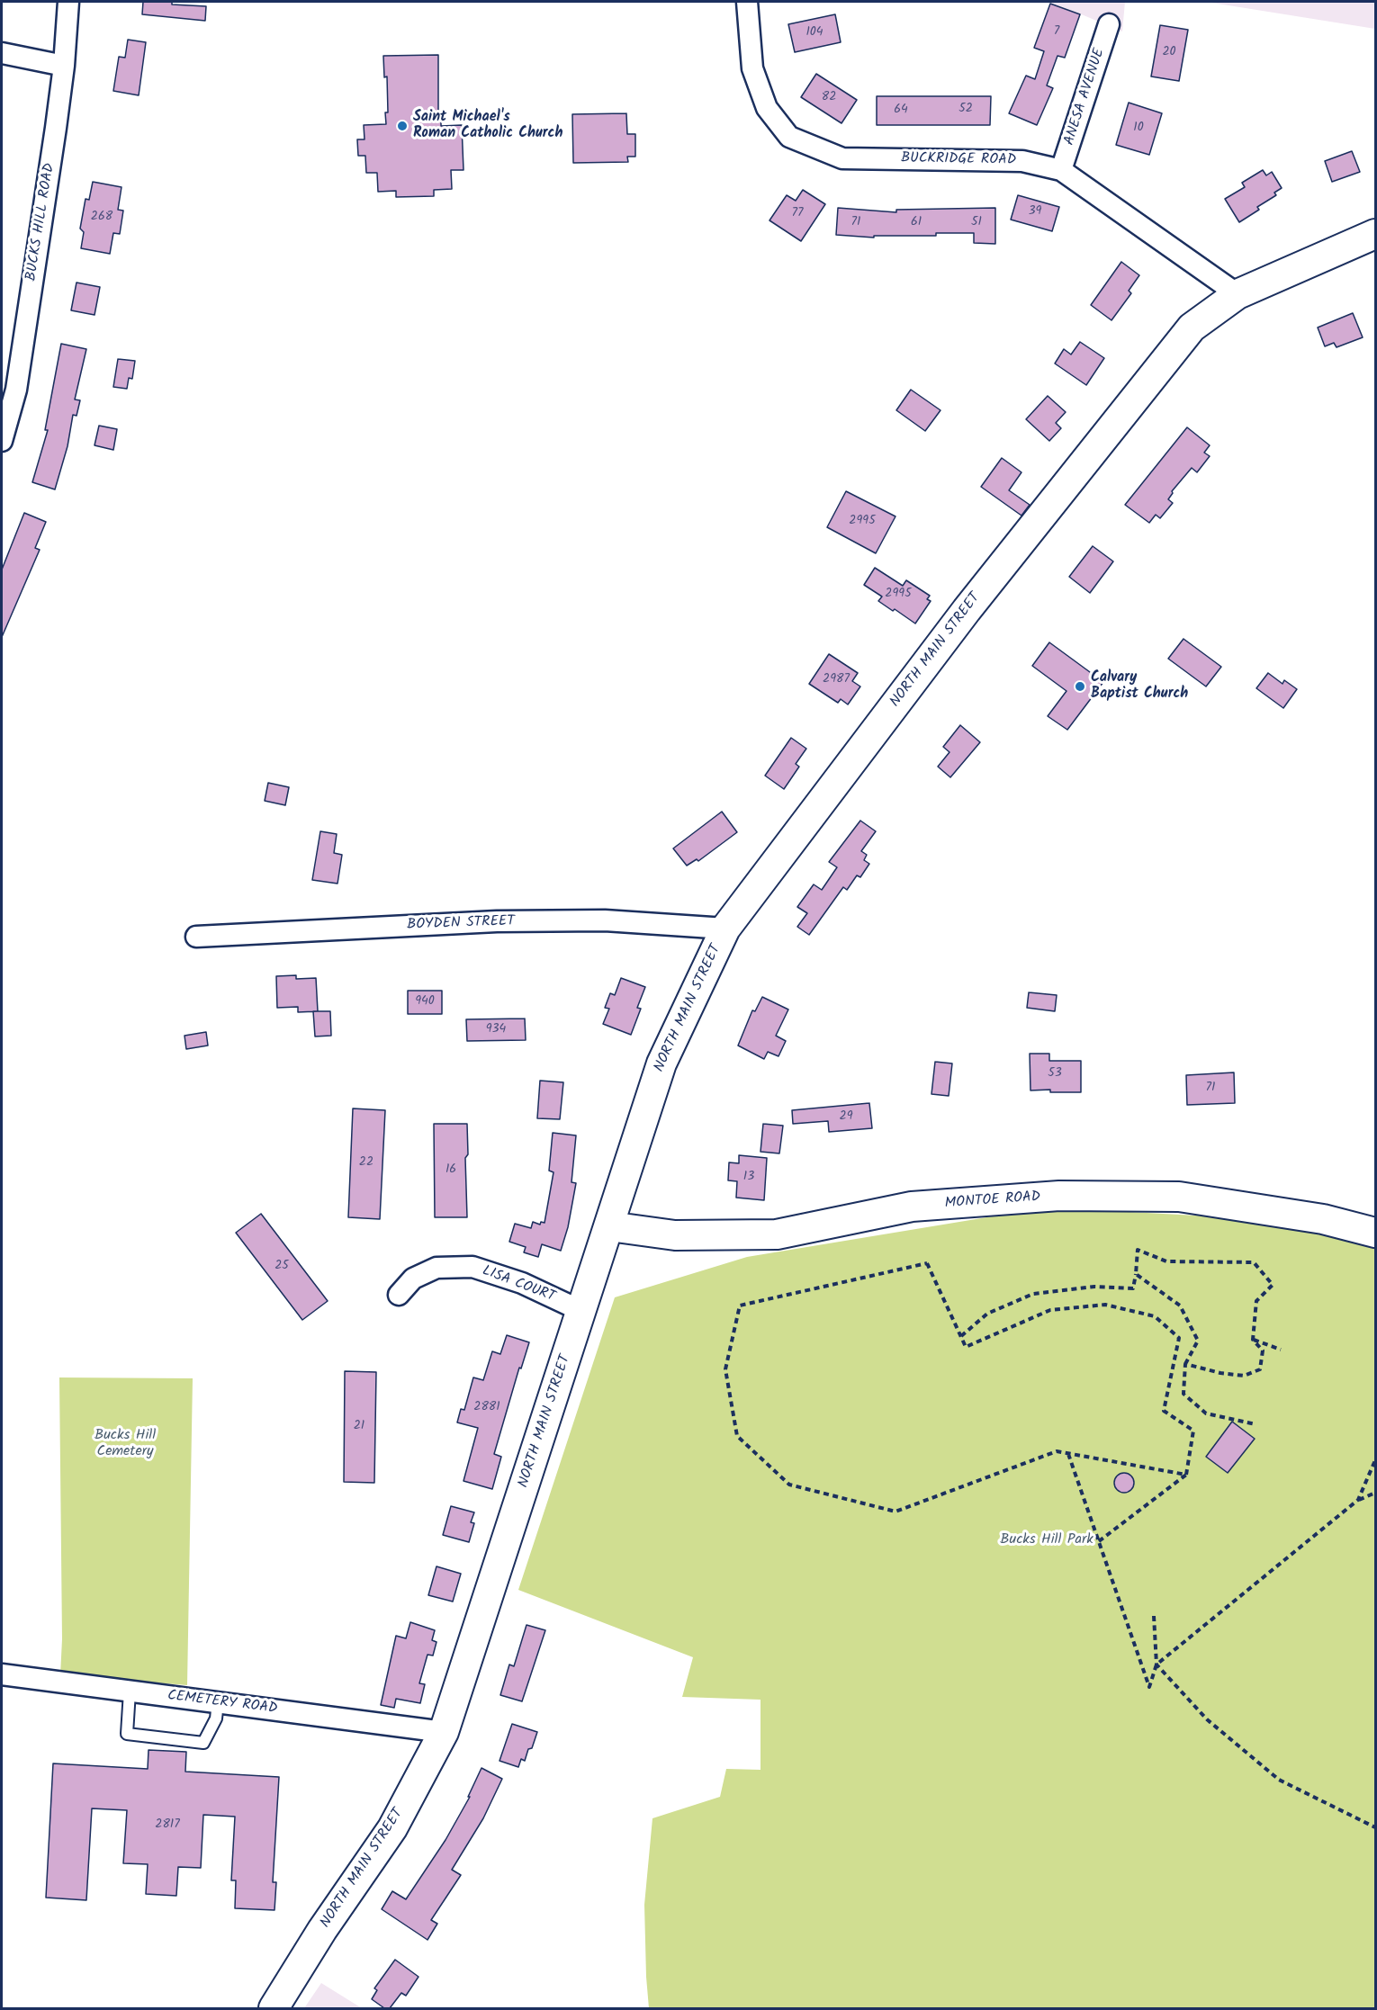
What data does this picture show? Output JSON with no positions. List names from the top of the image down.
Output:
{
  "streets": {
    "main road": ["NORTH MAIN STREET", "MONTOE ROAD"],
    "street": [
      "ANESA AVENUE",
      "BUCKRIDGE ROAD",
      "BUCKS HILL ROAD",
      "BOYDEN STREET",
      "LISA COURT",
      "CEMETERY ROAD"
    ]
  },
  "crossings": [
    ["ANESA AVENUE", "BUCKRIDGE ROAD"],
    ["BUCKRIDGE ROAD", "NORTH MAIN STREET"],
    ["NORTH MAIN STREET", "BOYDEN STREET"],
    ["NORTH MAIN STREET", "MONTOE ROAD"],
    ["NORTH MAIN STREET", "LISA COURT"],
    ["NORTH MAIN STREET", "CEMETERY ROAD"]
  ],
  "parks": ["Bucks Hill Cemetery", "Bucks Hill Park"],
  "places": ["Saint Michael's Roman Catholic Church", "Calvary Baptist Church"],
  "house_numbers": [
    "7",
    "104",
    "20",
    "82",
    "52",
    "64",
    "10",
    "39",
    "77",
    "268",
    "71",
    "61",
    "51",
    "2995",
    "2995",
    "2987",
    "940",
    "934",
    "53",
    "71",
    "29",
    "22",
    "16",
    "13",
    "25",
    "2881",
    "21",
    "2817"
  ]
}
